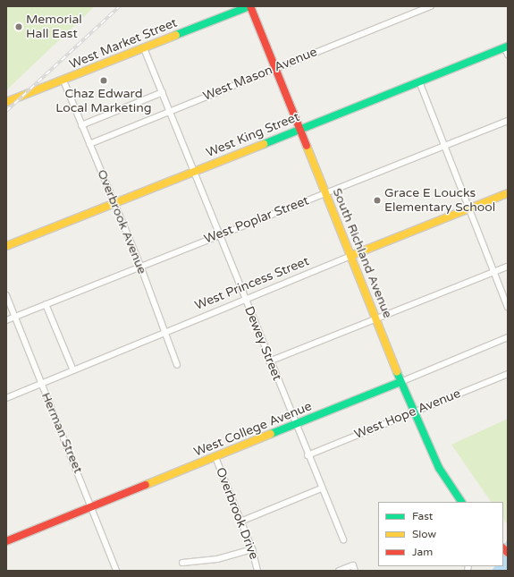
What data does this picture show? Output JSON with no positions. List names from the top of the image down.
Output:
{
  "streets": {
    "street": [
      "West Market Street",
      "West Mason Avenue",
      "West King Street",
      "West Poplar Street",
      "Overbrook Avenue",
      "South Richland Avenue",
      "West Princess Street",
      "Dewey Street",
      "West Hope Avenue",
      "West College Avenue",
      "Herman Street",
      "Overbrook Drive"
    ]
  },
  "crossings": [
    ["West Market Street", "Overbrook Avenue"],
    ["West Market Street", "South Richland Avenue"],
    ["West Market Street", "Dewey Street"],
    ["West Mason Avenue", "Overbrook Avenue"],
    ["West Mason Avenue", "South Richland Avenue"],
    ["West Mason Avenue", "Dewey Street"],
    ["West King Street", "Overbrook Avenue"],
    ["West King Street", "South Richland Avenue"],
    ["West King Street", "Dewey Street"],
    ["West Poplar Street", "Overbrook Avenue"],
    ["West Poplar Street", "South Richland Avenue"],
    ["West Poplar Street", "Dewey Street"],
    ["West Poplar Street", "Herman Street"],
    ["Overbrook Avenue", "West Princess Street"],
    ["South Richland Avenue", "West Princess Street"],
    ["South Richland Avenue", "West Hope Avenue"],
    ["South Richland Avenue", "West College Avenue"],
    ["West Princess Street", "Dewey Street"],
    ["West Princess Street", "Herman Street"],
    ["Dewey Street", "West Hope Avenue"],
    ["Dewey Street", "West College Avenue"],
    ["West College Avenue", "Herman Street"],
    ["West College Avenue", "Overbrook Drive"]
  ],
  "places": ["Memorial Hall East", "Chaz Edward Local Marketing", "Grace E Loucks Elementary School"],
  "legend": ["Fast", "Slow", "Jam"]
}
